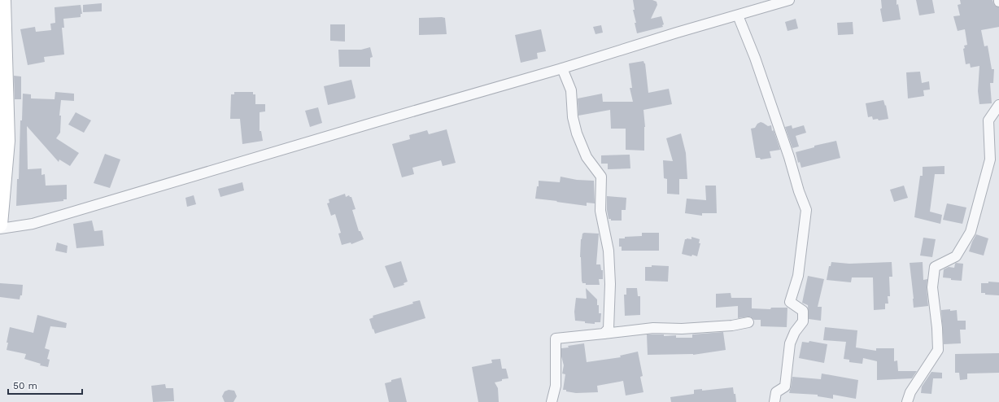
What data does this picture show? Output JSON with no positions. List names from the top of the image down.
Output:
{
  "scale_bar": "50 m"
}
